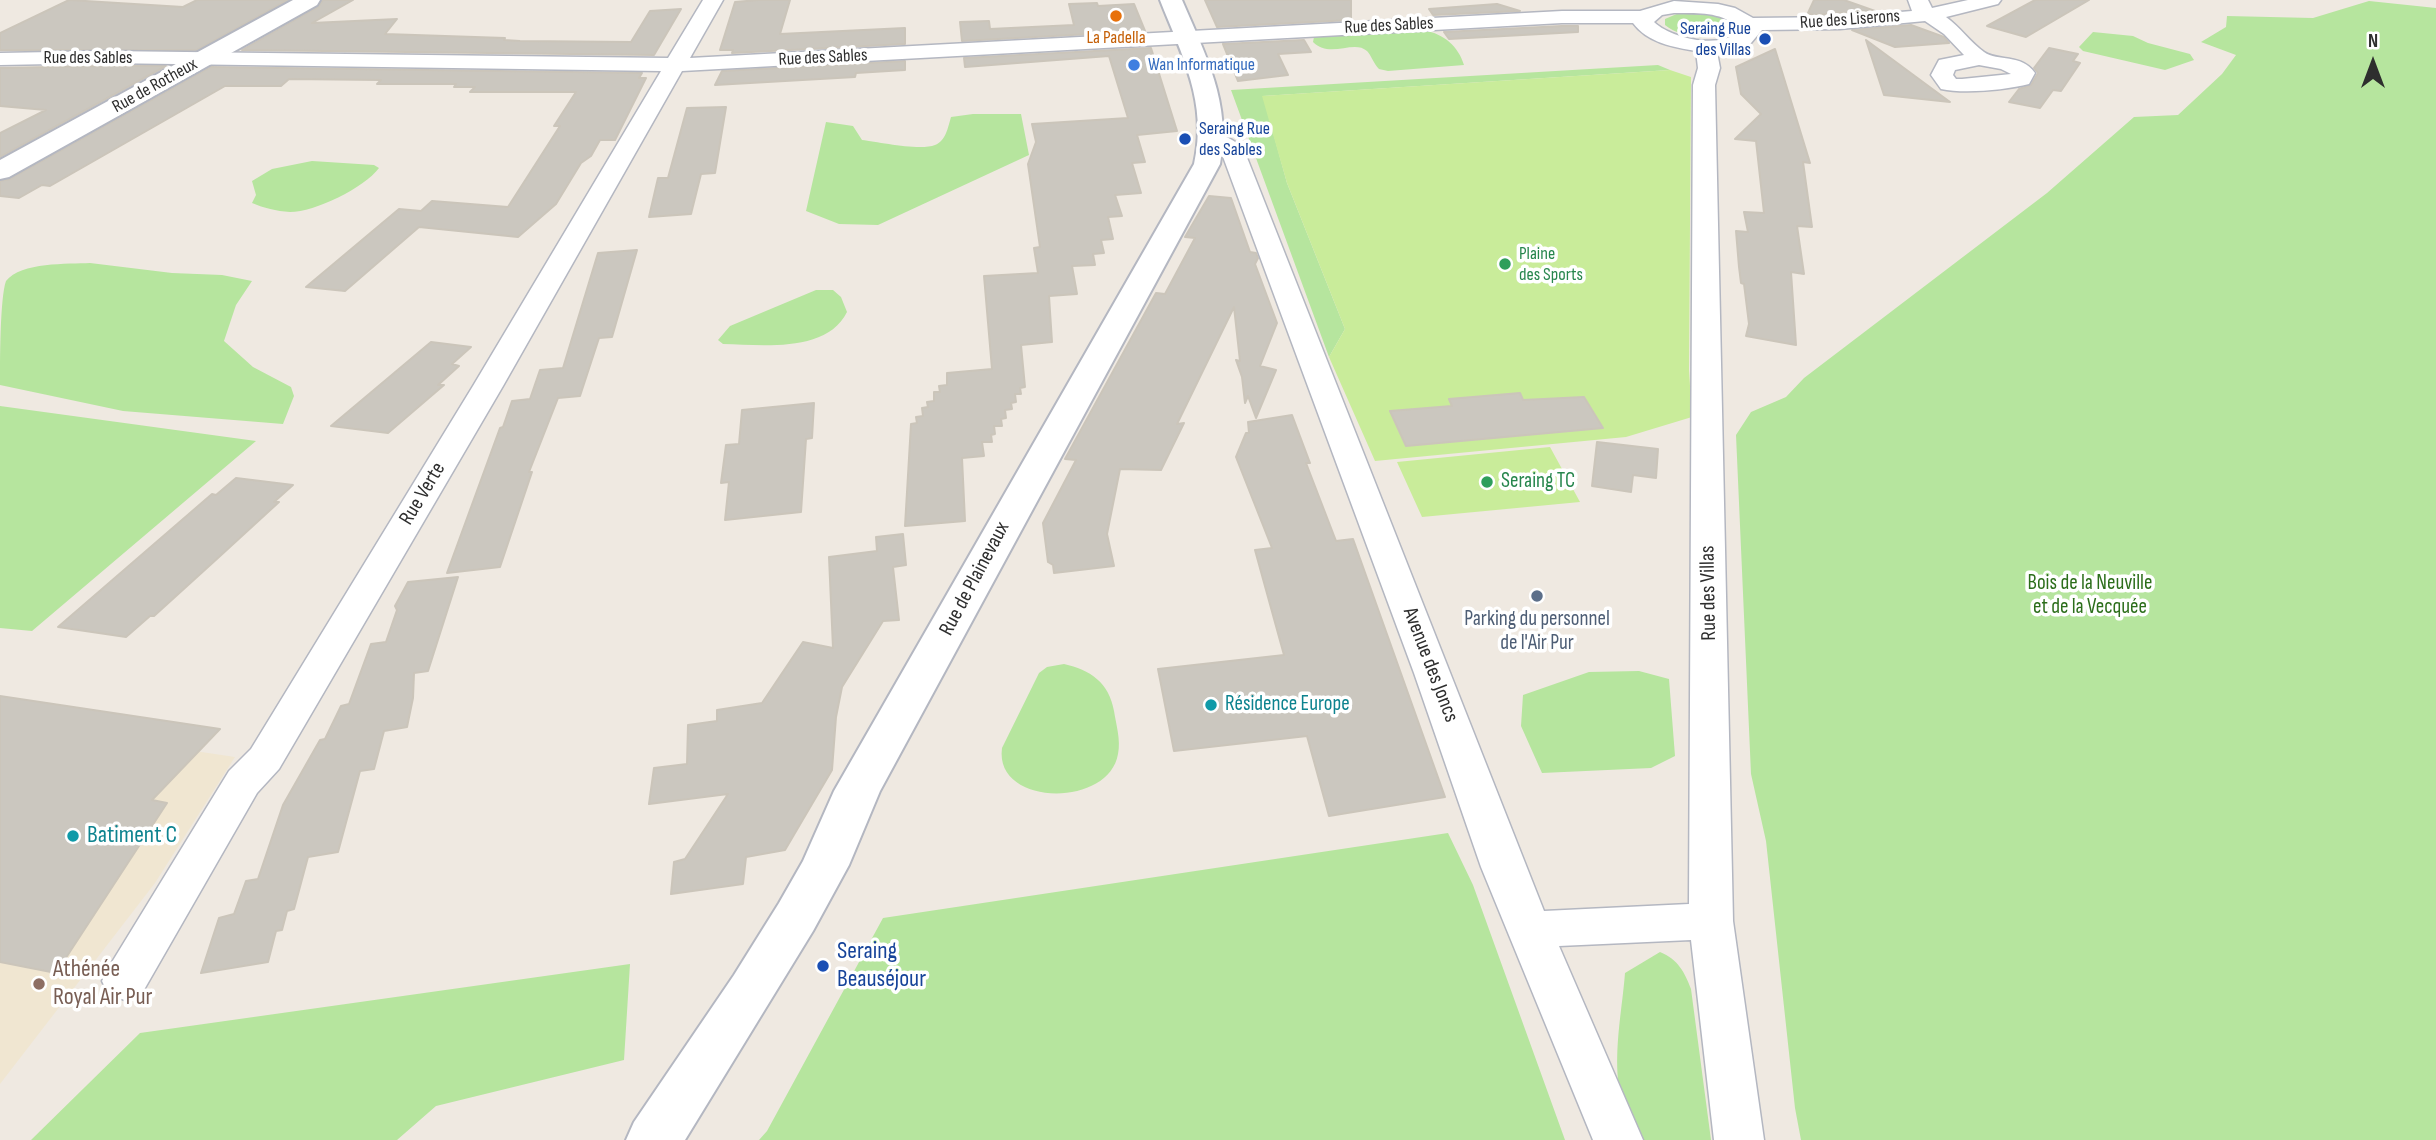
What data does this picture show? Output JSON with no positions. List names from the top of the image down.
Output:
{
  "streets": {
    "street": [
      "Rue des Liserons",
      "Rue des Sables",
      "Rue de Rotheux",
      "Rue Verte",
      "Rue de Plainevaux",
      "Rue des Villas",
      "Avenue des Joncs"
    ]
  },
  "crossings": [
    ["Rue des Liserons", "Rue des Sables"],
    ["Rue des Sables", "Rue de Rotheux"],
    ["Rue des Sables", "Rue Verte"],
    ["Rue des Sables", "Rue de Plainevaux"],
    ["Rue de Plainevaux", "Avenue des Joncs"]
  ],
  "parks": ["Bois de la Neuville et de la Vecquée"],
  "places": [
    "La Padella",
    "Seraing Rue des Villas",
    "Wan Informatique",
    "Seraing Rue des Sables",
    "Plaine des Sports",
    "Seraing TC",
    "Parking du personnel de l'Air Pur",
    "Résidence Europe",
    "Batiment C",
    "Seraing Beauséjour",
    "Athénée Royal Air Pur"
  ],
  "north": "top"
}
